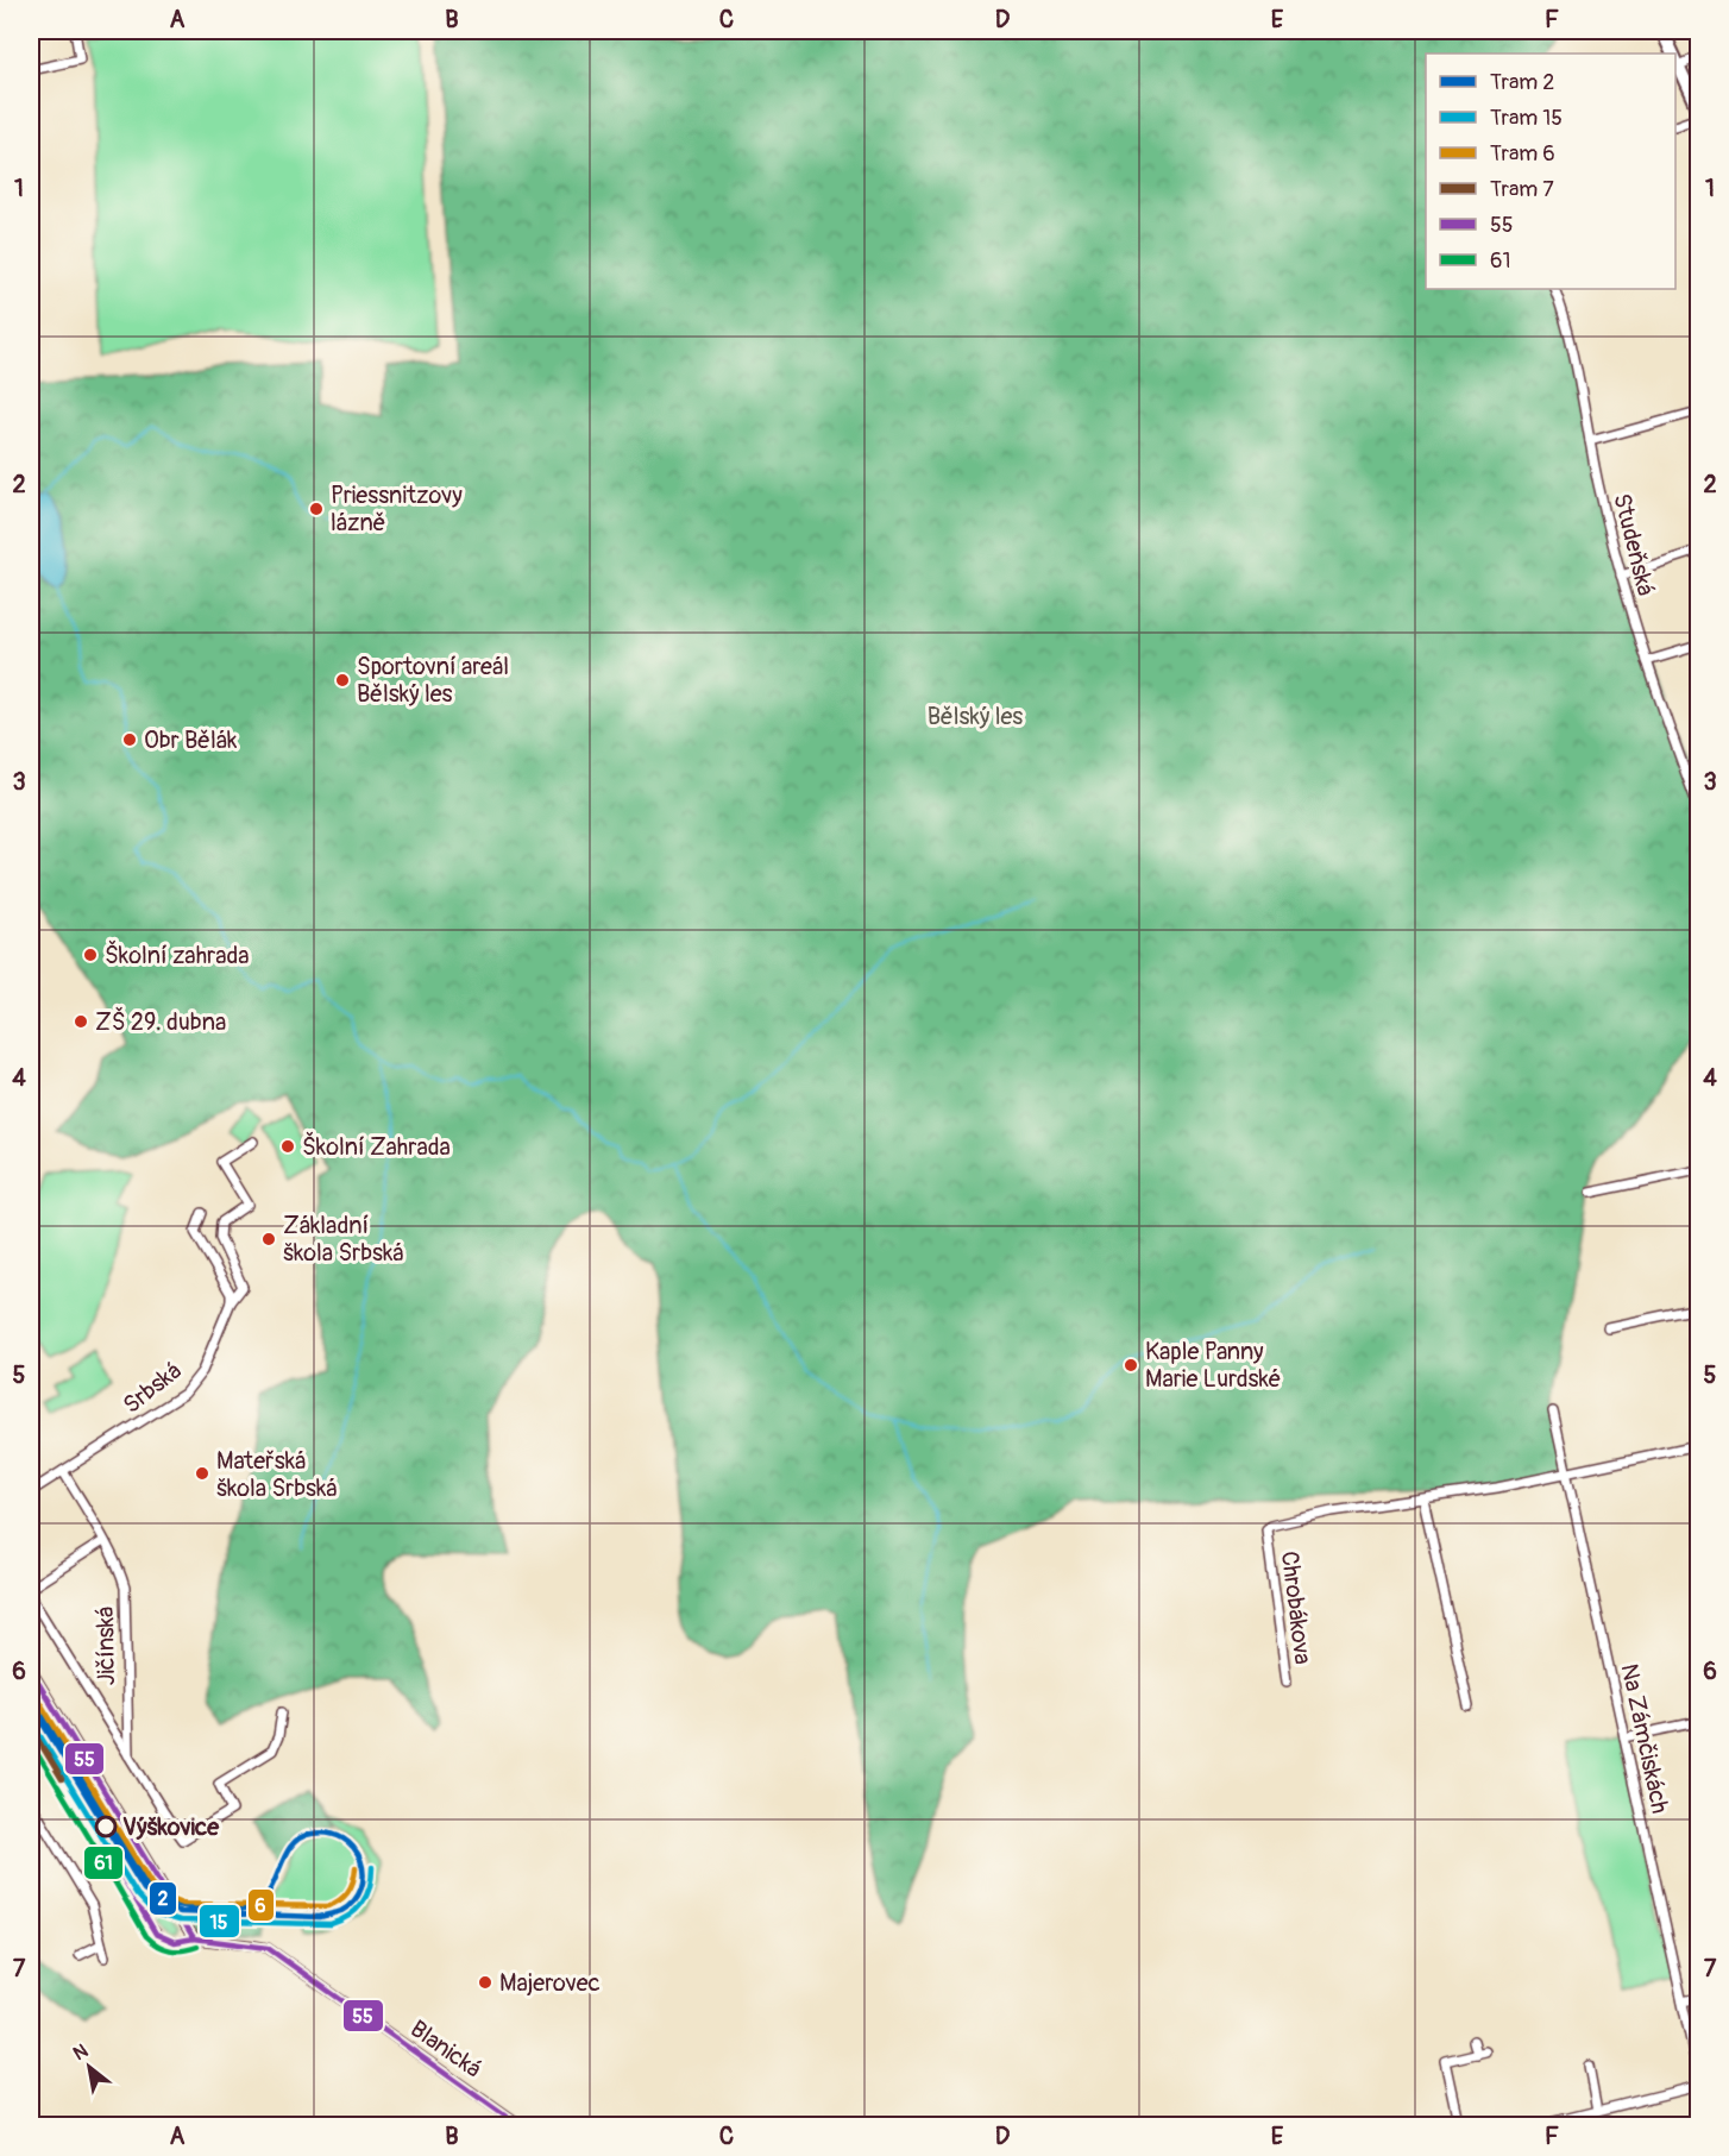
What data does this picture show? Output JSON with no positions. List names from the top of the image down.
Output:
{
  "streets": {
    "street": [
      "Studeňská",
      "Srbská",
      "Chrobákova",
      "Jičínská",
      "Na Zámčiskách",
      "Blanická"
    ]
  },
  "crossings": [
    ["Srbská", "Jičínská"],
    ["Chrobákova", "Na Zámčiskách"]
  ],
  "parks": ["Bělský les"],
  "places": [
    "Priessnitzovy lázně",
    "Sportovní areál Bělský les",
    "Obr Bělák",
    "Školní zahrada",
    "ZŠ 29. dubna",
    "Školní Zahrada",
    "Základní škola Srbská",
    "Kaple Panny Marie Lurdské",
    "Mateřská škola Srbská",
    "Výškovice",
    "Majerovec"
  ],
  "lines": [
    "transit line 55",
    "transit line 61",
    "tram line 2",
    "tram line 6",
    "tram line 15",
    "tram line 7"
  ],
  "legend": [
    "Tram 2",
    "Tram 15",
    "Tram 6",
    "Tram 7",
    "55",
    "61"
  ],
  "north": "top left",
  "grid": {
    "columns": [
      "A",
      "B",
      "C",
      "D",
      "E",
      "F"
    ],
    "rows": [
      "1",
      "2",
      "3",
      "4",
      "5",
      "6",
      "7"
    ]
  }
}
